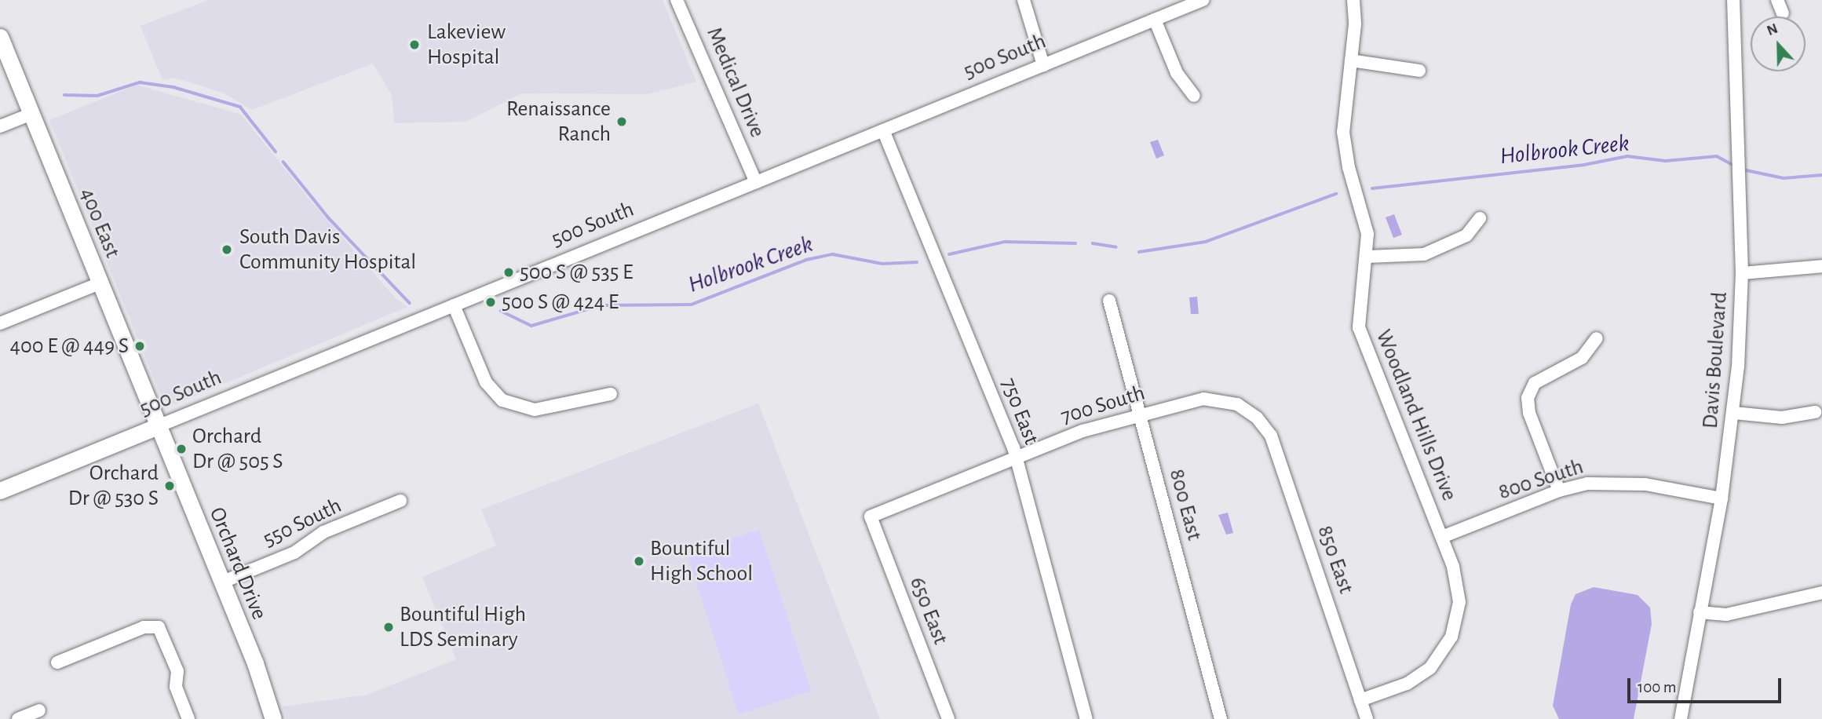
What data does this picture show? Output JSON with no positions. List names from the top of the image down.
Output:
{
  "streets": {
    "main road": ["500 South", "400 East", "Orchard Drive"],
    "street": [
      "Medical Drive",
      "Davis Boulevard",
      "700 South",
      "750 East",
      "Woodland Hills Drive",
      "800 South",
      "800 East",
      "550 South",
      "850 East",
      "650 East"
    ]
  },
  "crossings": [
    ["500 South", "Medical Drive"],
    ["500 South", "400 East"],
    ["500 South", "750 East"],
    ["500 South", "Orchard Drive"],
    ["400 East", "Orchard Drive"],
    ["Davis Boulevard", "800 South"],
    ["700 South", "750 East"],
    ["700 South", "800 East"],
    ["700 South", "850 East"],
    ["700 South", "650 East"],
    ["Woodland Hills Drive", "800 South"],
    ["Woodland Hills Drive", "850 East"],
    ["550 South", "Orchard Drive"]
  ],
  "water": ["Holbrook Creek"],
  "places": [
    "Lakeview Hospital",
    "Renaissance Ranch",
    "South Davis Community Hospital",
    "500 S @ 535 E",
    "500 S @ 424 E",
    "400 E @ 449 S",
    "Orchard Dr @ 505 S",
    "Orchard Dr @ 530 S",
    "Bountiful High School",
    "Bountiful High LDS Seminary"
  ],
  "scale_bar": "100 m",
  "north": "top"
}
